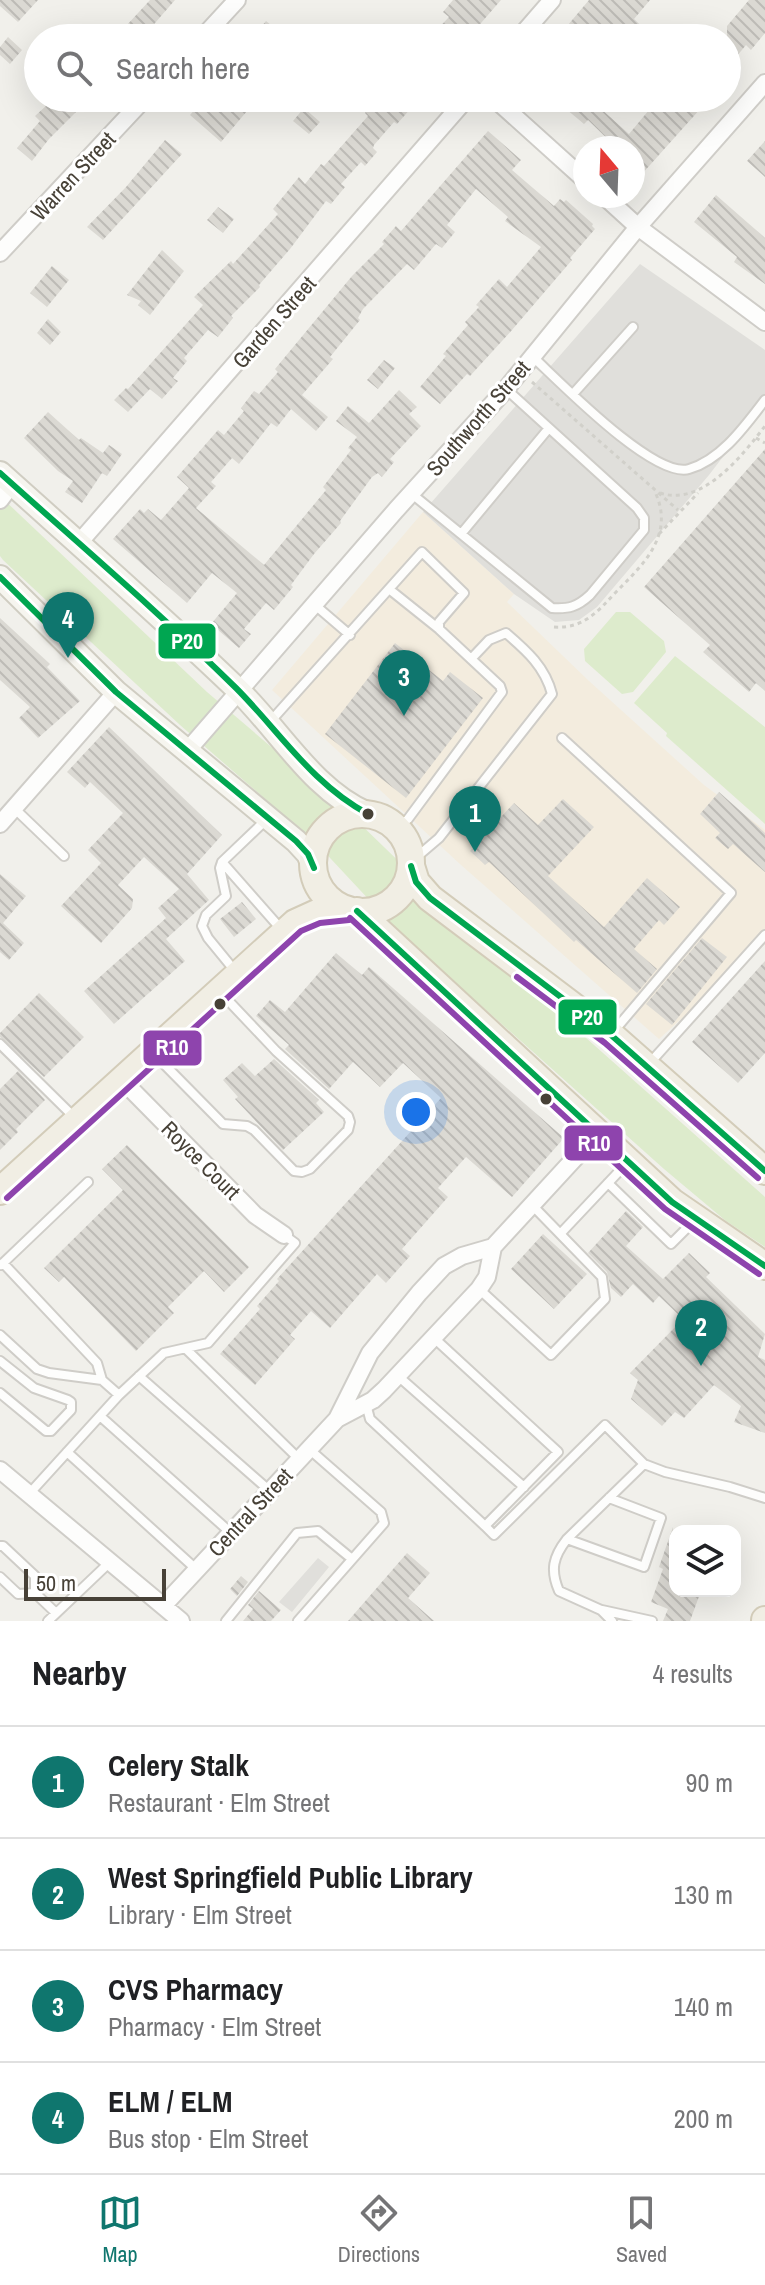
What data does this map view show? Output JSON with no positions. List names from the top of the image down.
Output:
{
  "streets": {
    "street": [
      "Warren Street",
      "Garden Street",
      "Southworth Street",
      "Royce Court",
      "Central Street"
    ]
  },
  "lines": ["transit line P20", "transit line R10"],
  "scale_bar": "50 m",
  "north": "top",
  "page": {
    "search": "Search here",
    "pins": [
      "4",
      "3",
      "1",
      "2"
    ],
    "scale": "50 m",
    "heading": ["Nearby", "4 results"],
    "list": [
      {
        "mark": "1",
        "name": "Celery Stalk",
        "note": "Restaurant · Elm Street",
        "value": "90 m"
      },
      {
        "mark": "2",
        "name": "West Springfield Public Library",
        "note": "Library · Elm Street",
        "value": "130 m"
      },
      {
        "mark": "3",
        "name": "CVS Pharmacy",
        "note": "Pharmacy · Elm Street",
        "value": "140 m"
      },
      {
        "mark": "4",
        "name": "ELM / ELM",
        "note": "Bus stop · Elm Street",
        "value": "200 m"
      }
    ],
    "nav": ["Map", "Directions", "Saved"]
  }
}
